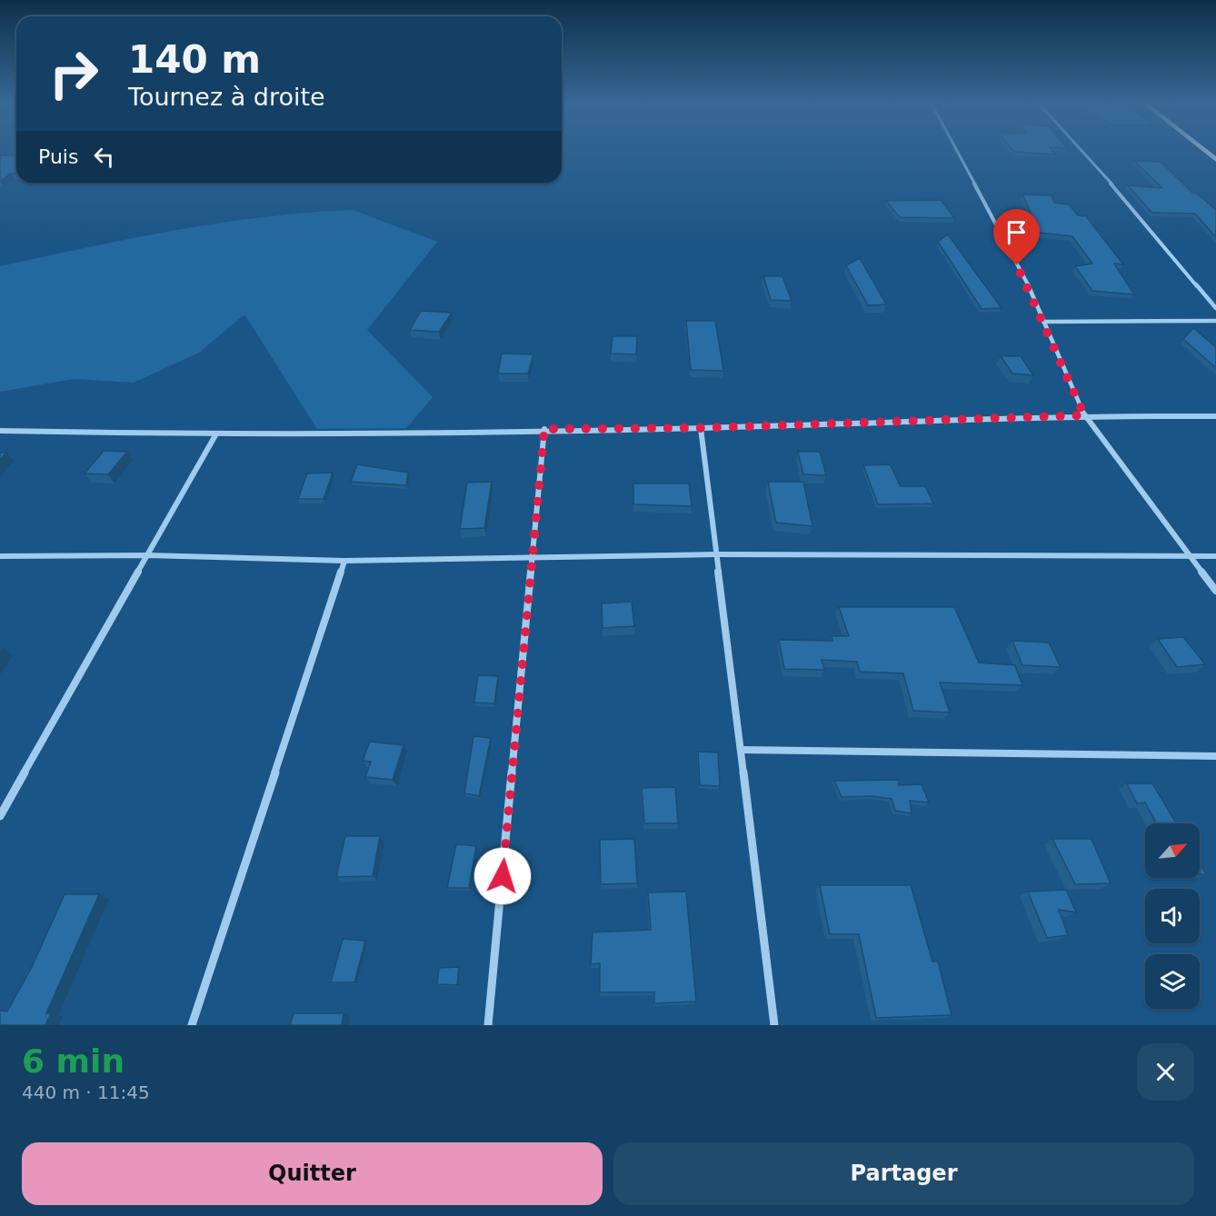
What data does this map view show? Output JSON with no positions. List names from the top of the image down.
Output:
{
  "north": "top right",
  "page": {
    "turn": ["140 m", "Tournez à droite"],
    "then": "Puis",
    "heading": ["6 min", "440 m · 11:45"],
    "buttons": ["Quitter", "Partager"]
  }
}
